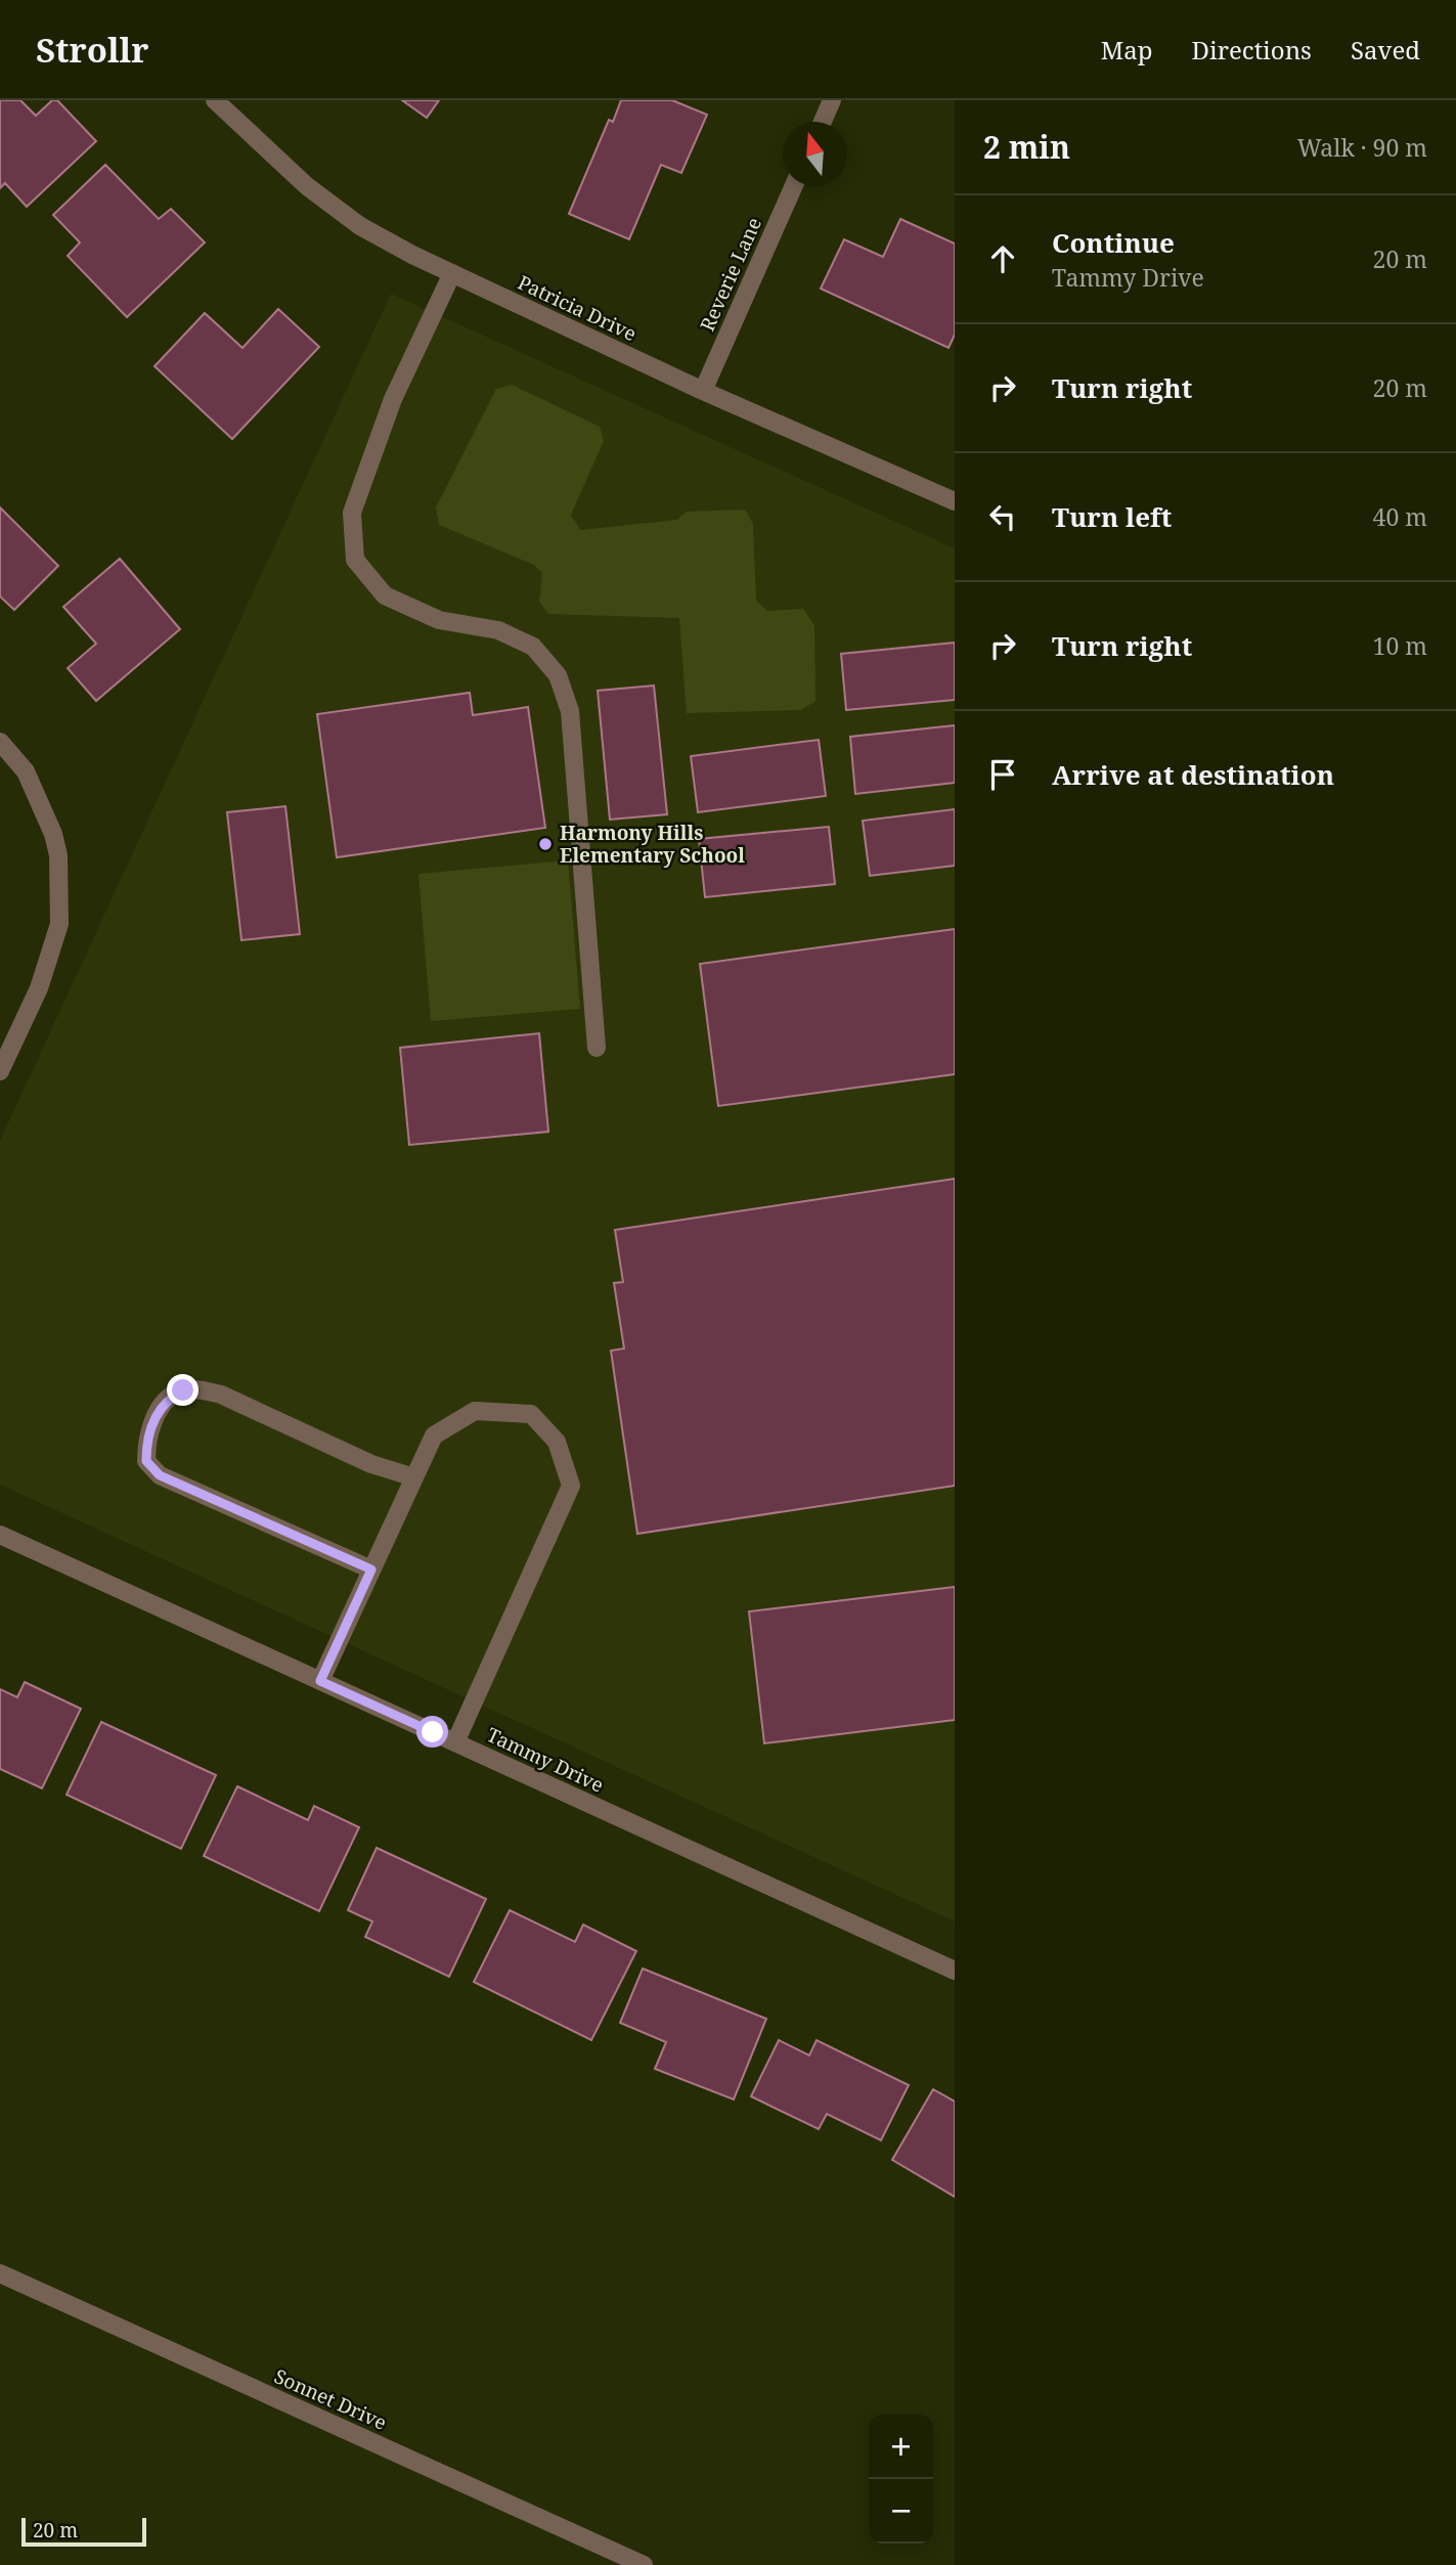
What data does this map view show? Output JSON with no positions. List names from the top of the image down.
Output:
{
  "streets": {
    "street": [
      "Reverie Lane",
      "Patricia Drive",
      "Tammy Drive",
      "Sonnet Drive"
    ]
  },
  "crossings": [
    ["Reverie Lane", "Patricia Drive"]
  ],
  "places": ["Harmony Hills Elementary School"],
  "scale_bar": "20 m",
  "north": "top",
  "page": {
    "header": "Strollr",
    "nav": ["Map", "Directions", "Saved"],
    "heading": ["2 min", "Walk · 90 m"],
    "list": [
      ["Continue", "Tammy Drive", "20 m"],
      ["Turn right", "20 m"],
      ["Turn left", "40 m"],
      ["Turn right", "10 m"],
      "Arrive at destination"
    ],
    "map_buttons": ["+", "−"],
    "scale": "20 m"
  }
}
